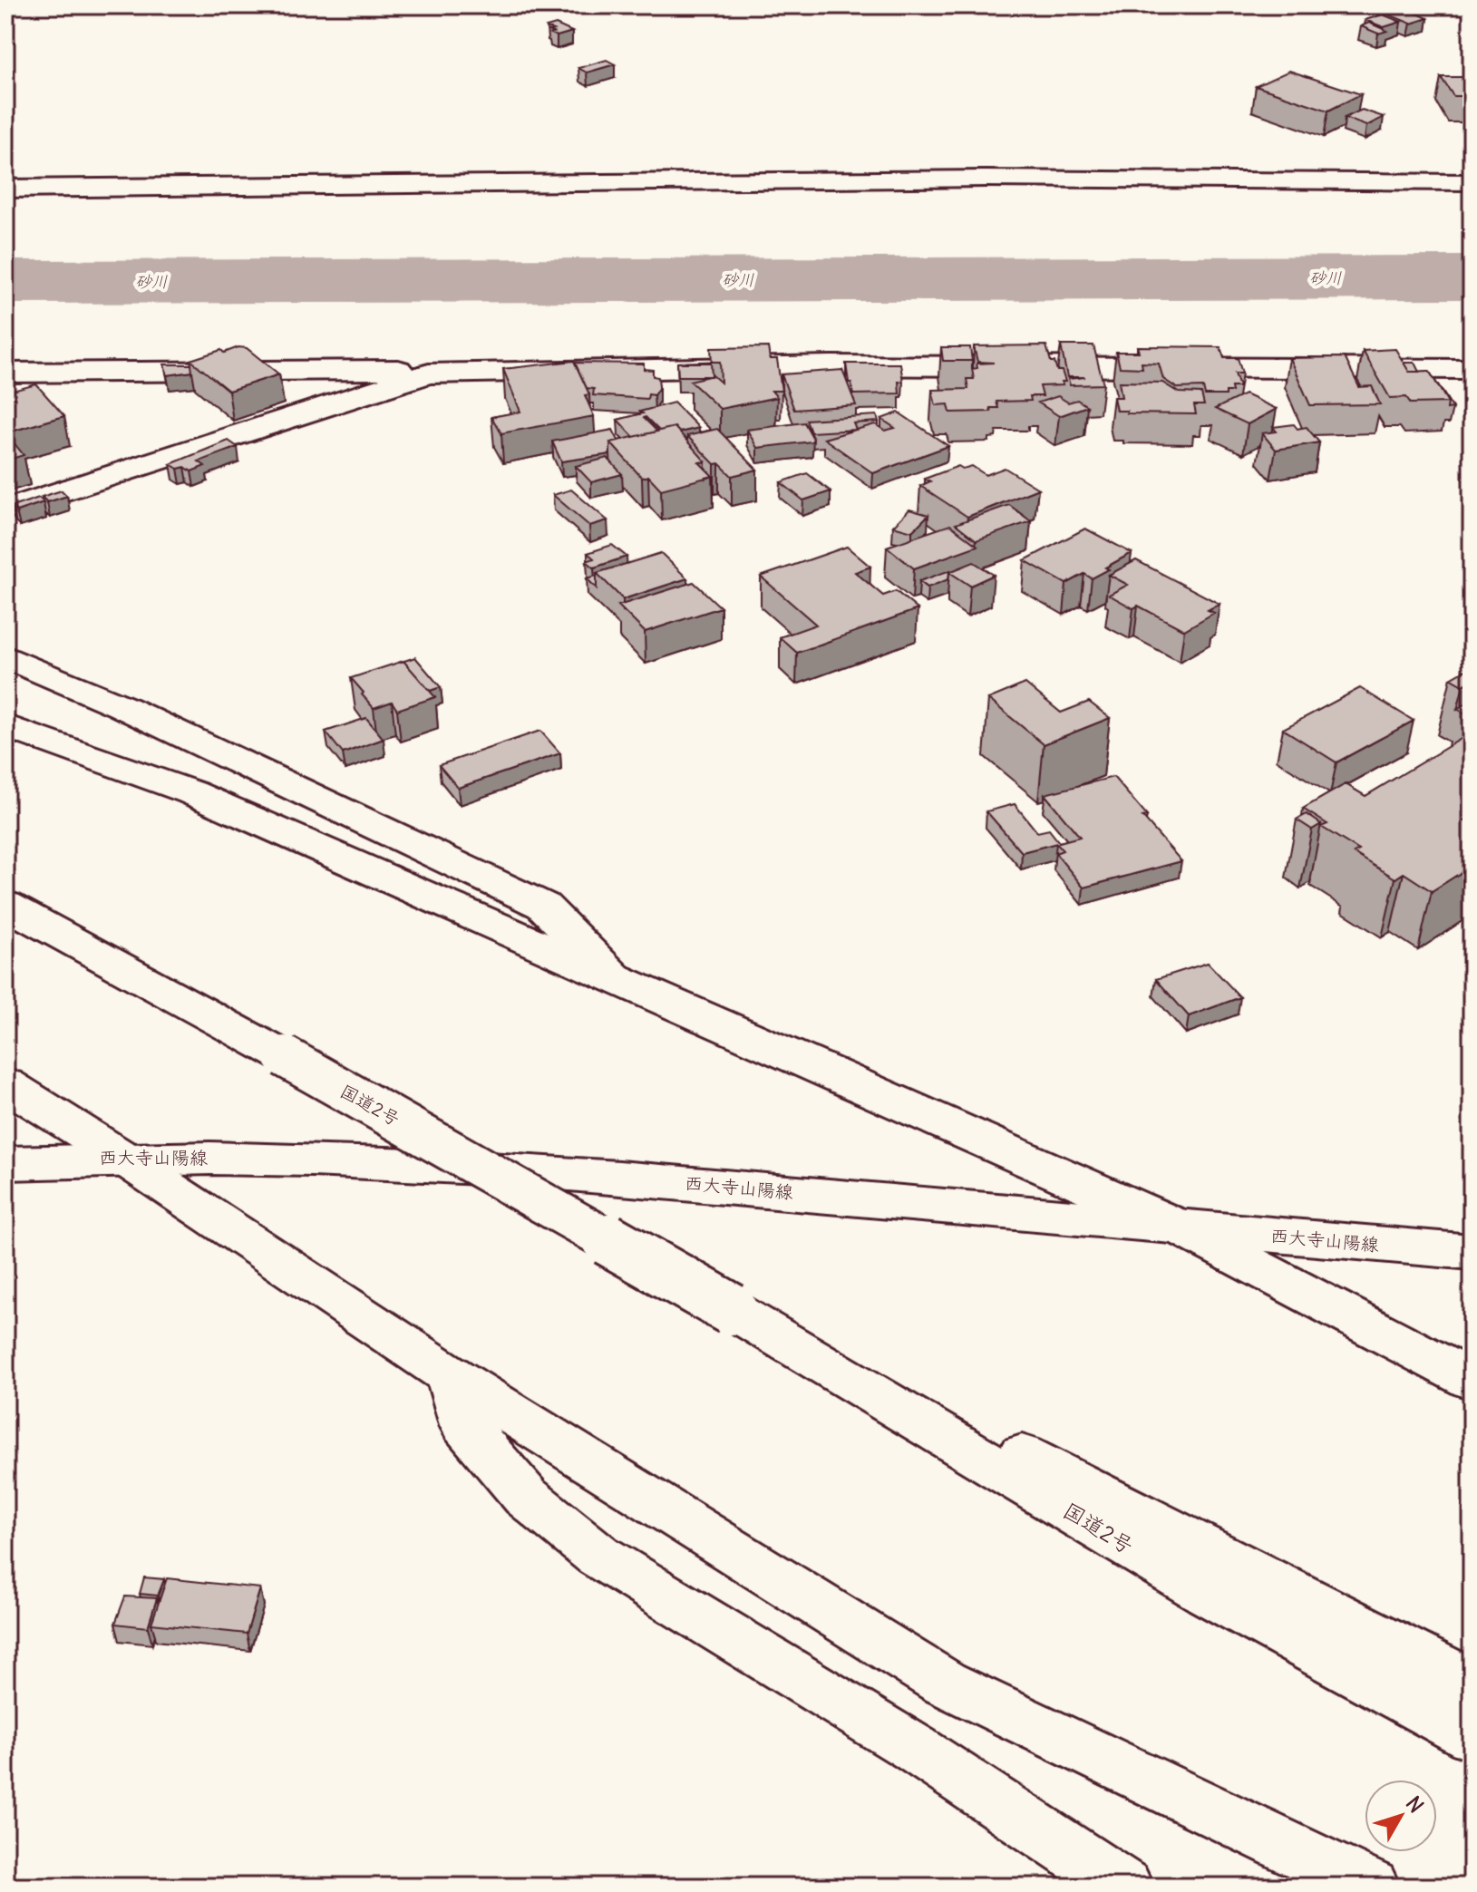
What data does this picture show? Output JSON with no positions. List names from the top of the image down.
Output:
{
  "streets": {
    "main road": ["国道2号", "西大寺山陽線"]
  },
  "water": ["砂川"],
  "north": "top right"
}
